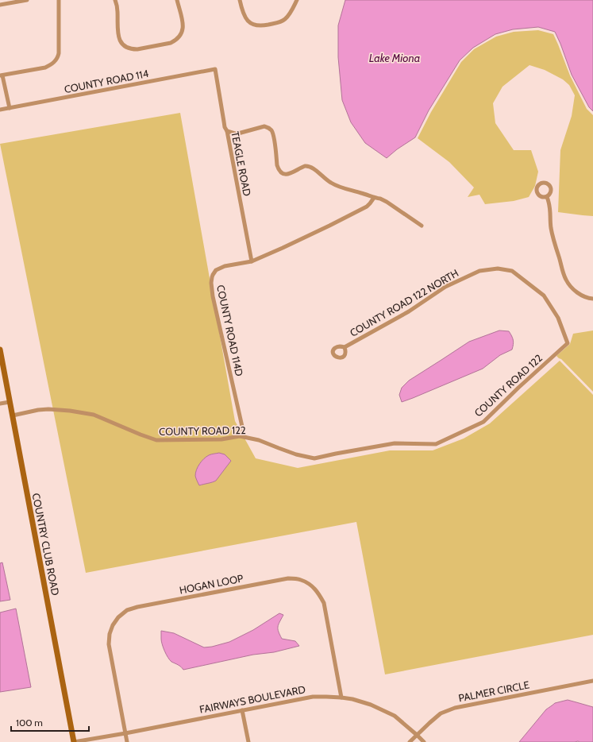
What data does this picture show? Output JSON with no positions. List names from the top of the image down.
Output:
{
  "streets": {
    "street": [
      "COUNTY ROAD 114",
      "TEAGLE ROAD",
      "COUNTY ROAD 122 NORTH",
      "COUNTY ROAD 114D",
      "COUNTY ROAD 122",
      "COUNTRY CLUB ROAD",
      "HOGAN LOOP",
      "PALMER CIRCLE",
      "FAIRWAYS BOULEVARD"
    ]
  },
  "crossings": [
    ["COUNTY ROAD 114", "TEAGLE ROAD"],
    ["TEAGLE ROAD", "COUNTY ROAD 114D"],
    ["COUNTY ROAD 122 NORTH", "COUNTY ROAD 122"],
    ["COUNTY ROAD 114D", "COUNTY ROAD 122"],
    ["COUNTY ROAD 122", "COUNTRY CLUB ROAD"],
    ["COUNTRY CLUB ROAD", "FAIRWAYS BOULEVARD"],
    ["HOGAN LOOP", "FAIRWAYS BOULEVARD"],
    ["PALMER CIRCLE", "FAIRWAYS BOULEVARD"]
  ],
  "water": ["Lake Miona"],
  "scale_bar": "100 m"
}
